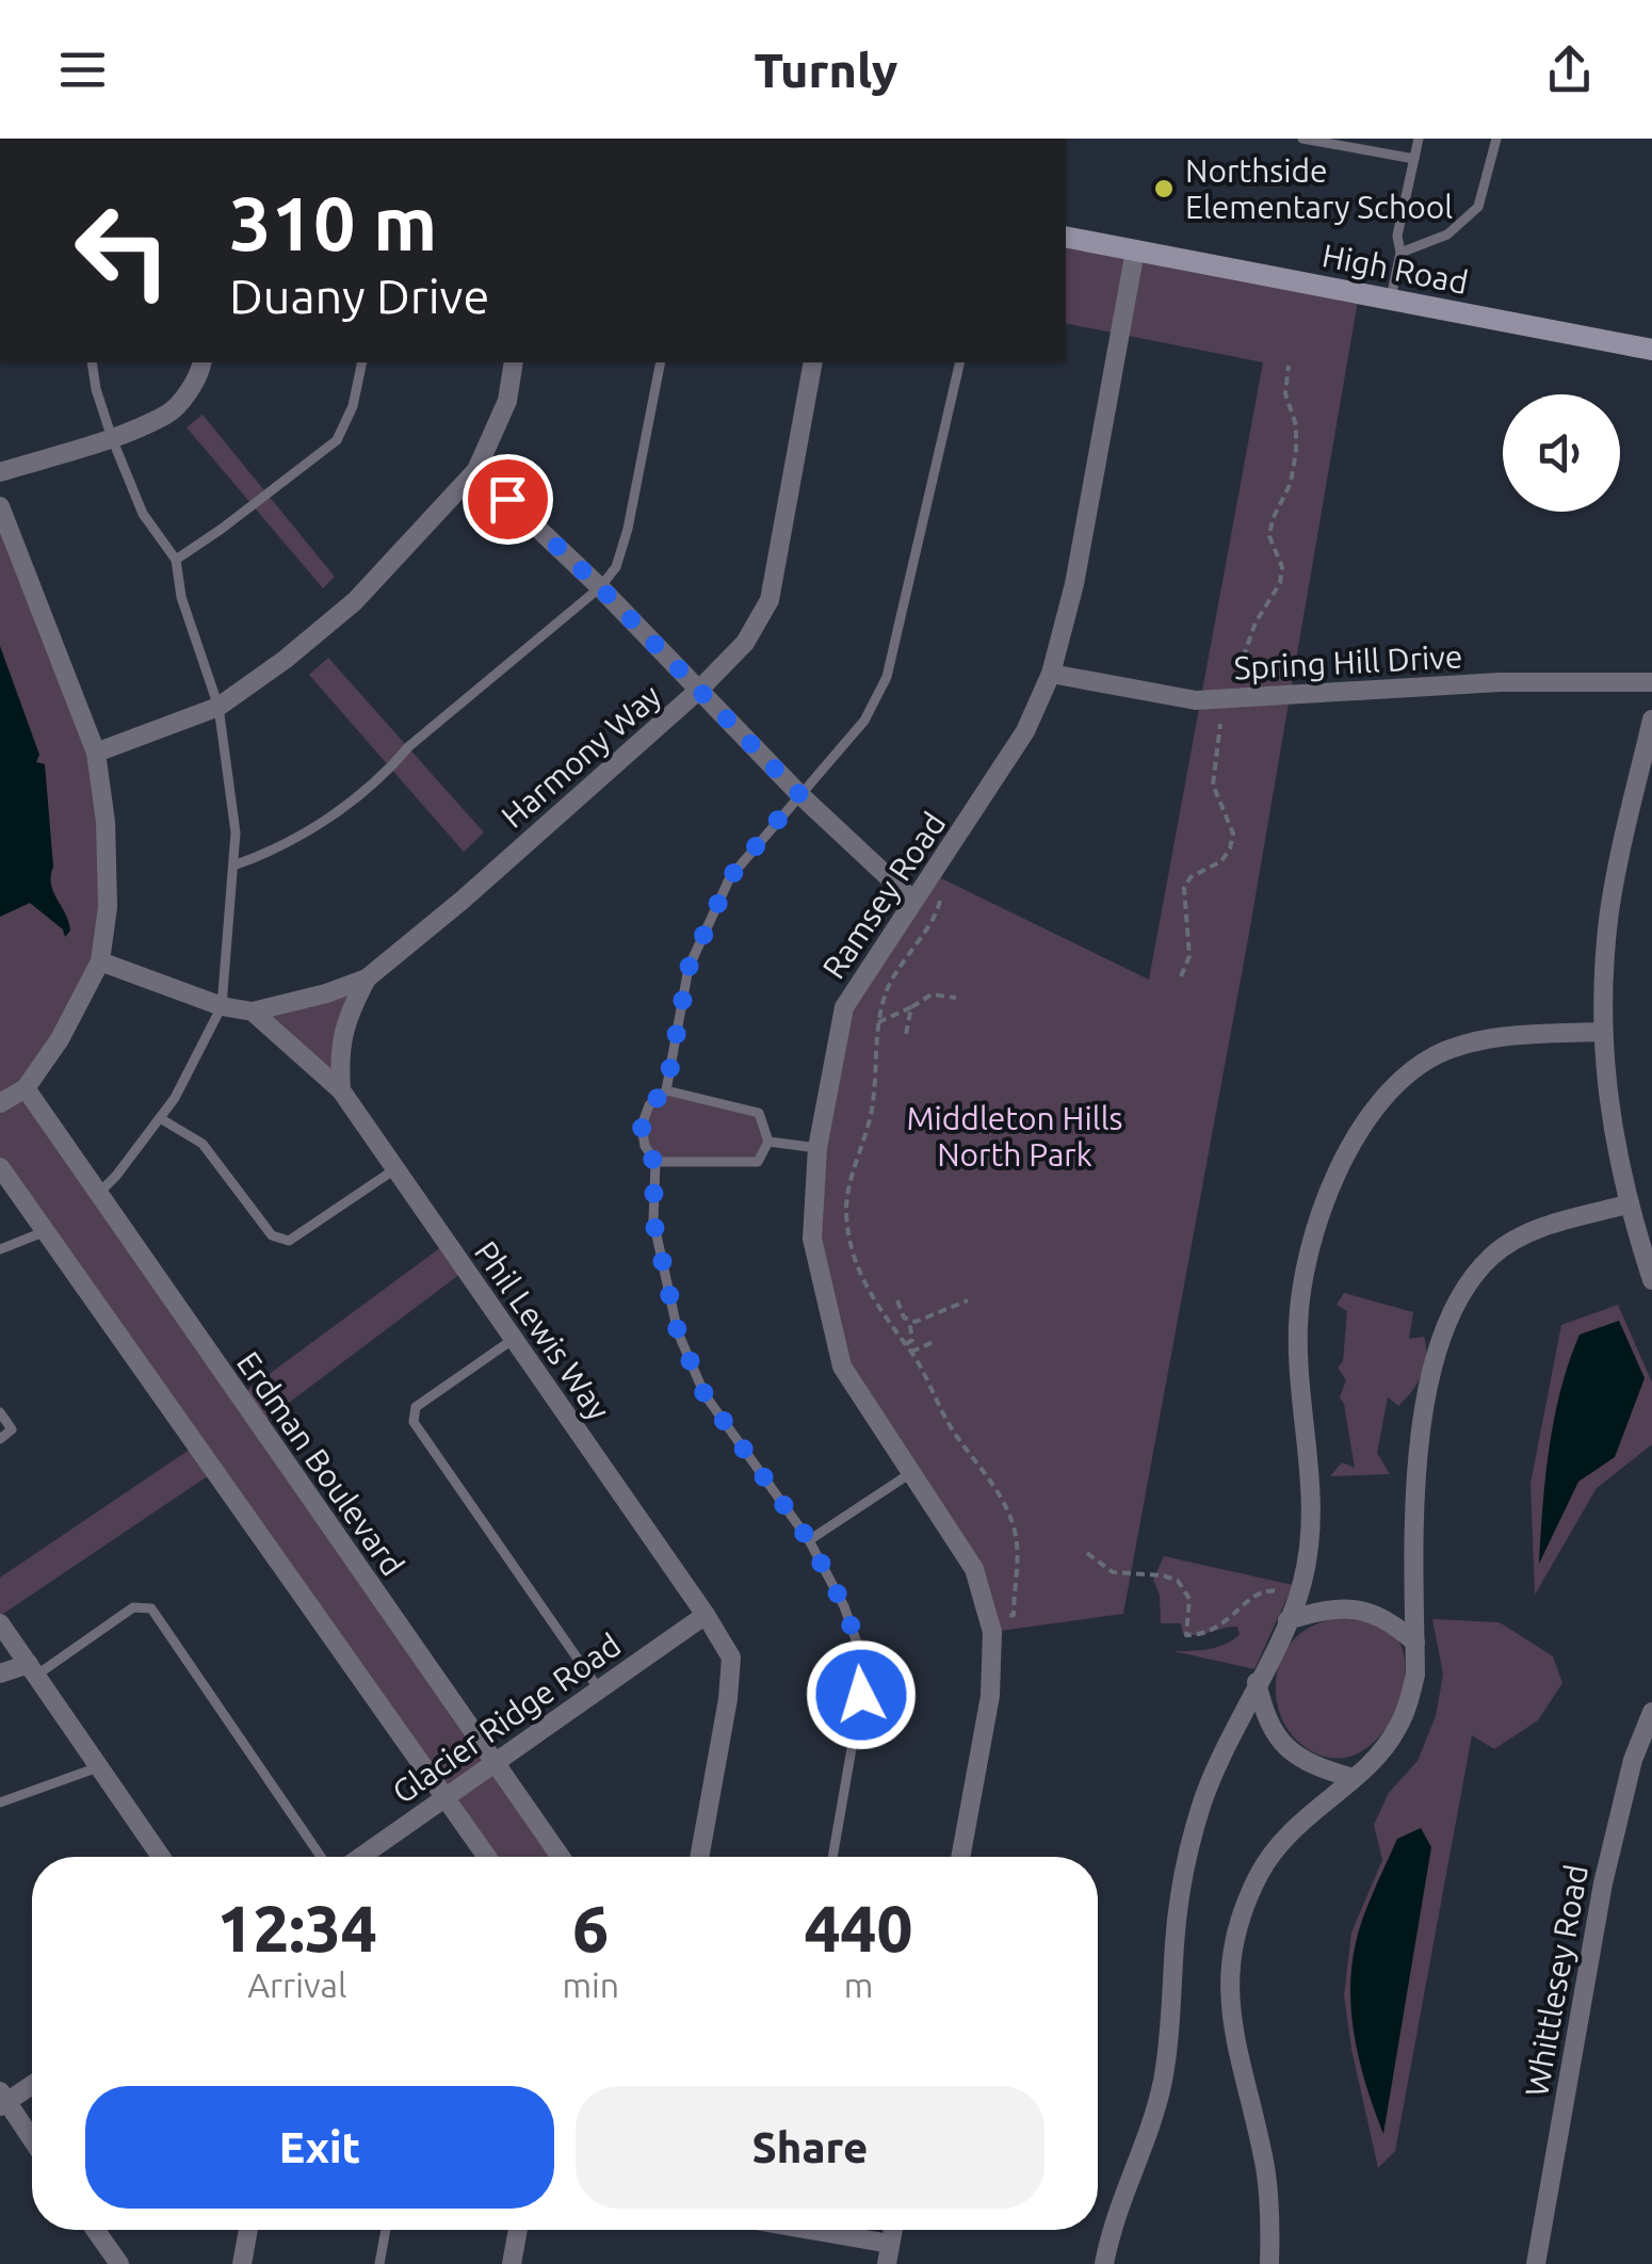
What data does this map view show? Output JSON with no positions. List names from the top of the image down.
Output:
{
  "streets": {
    "street": [
      "High Road",
      "Spring Hill Drive",
      "Harmony Way",
      "Ramsey Road",
      "Phil Lewis Way",
      "Erdman Boulevard",
      "Glacier Ridge Road",
      "Whittlesey Road"
    ]
  },
  "crossings": [
    ["High Road", "Ramsey Road"],
    ["Spring Hill Drive", "Ramsey Road"],
    ["Harmony Way", "Phil Lewis Way"],
    ["Phil Lewis Way", "Glacier Ridge Road"],
    ["Erdman Boulevard", "Glacier Ridge Road"]
  ],
  "parks": ["Middleton Hills North Park"],
  "places": ["Northside Elementary School"],
  "page": {
    "header": "Turnly",
    "turn": ["310 m", "Duany Drive"],
    "eta": [
      "12:34",
      "Arrival",
      "6",
      "min",
      "440",
      "m"
    ],
    "buttons": ["Exit", "Share"]
  }
}
